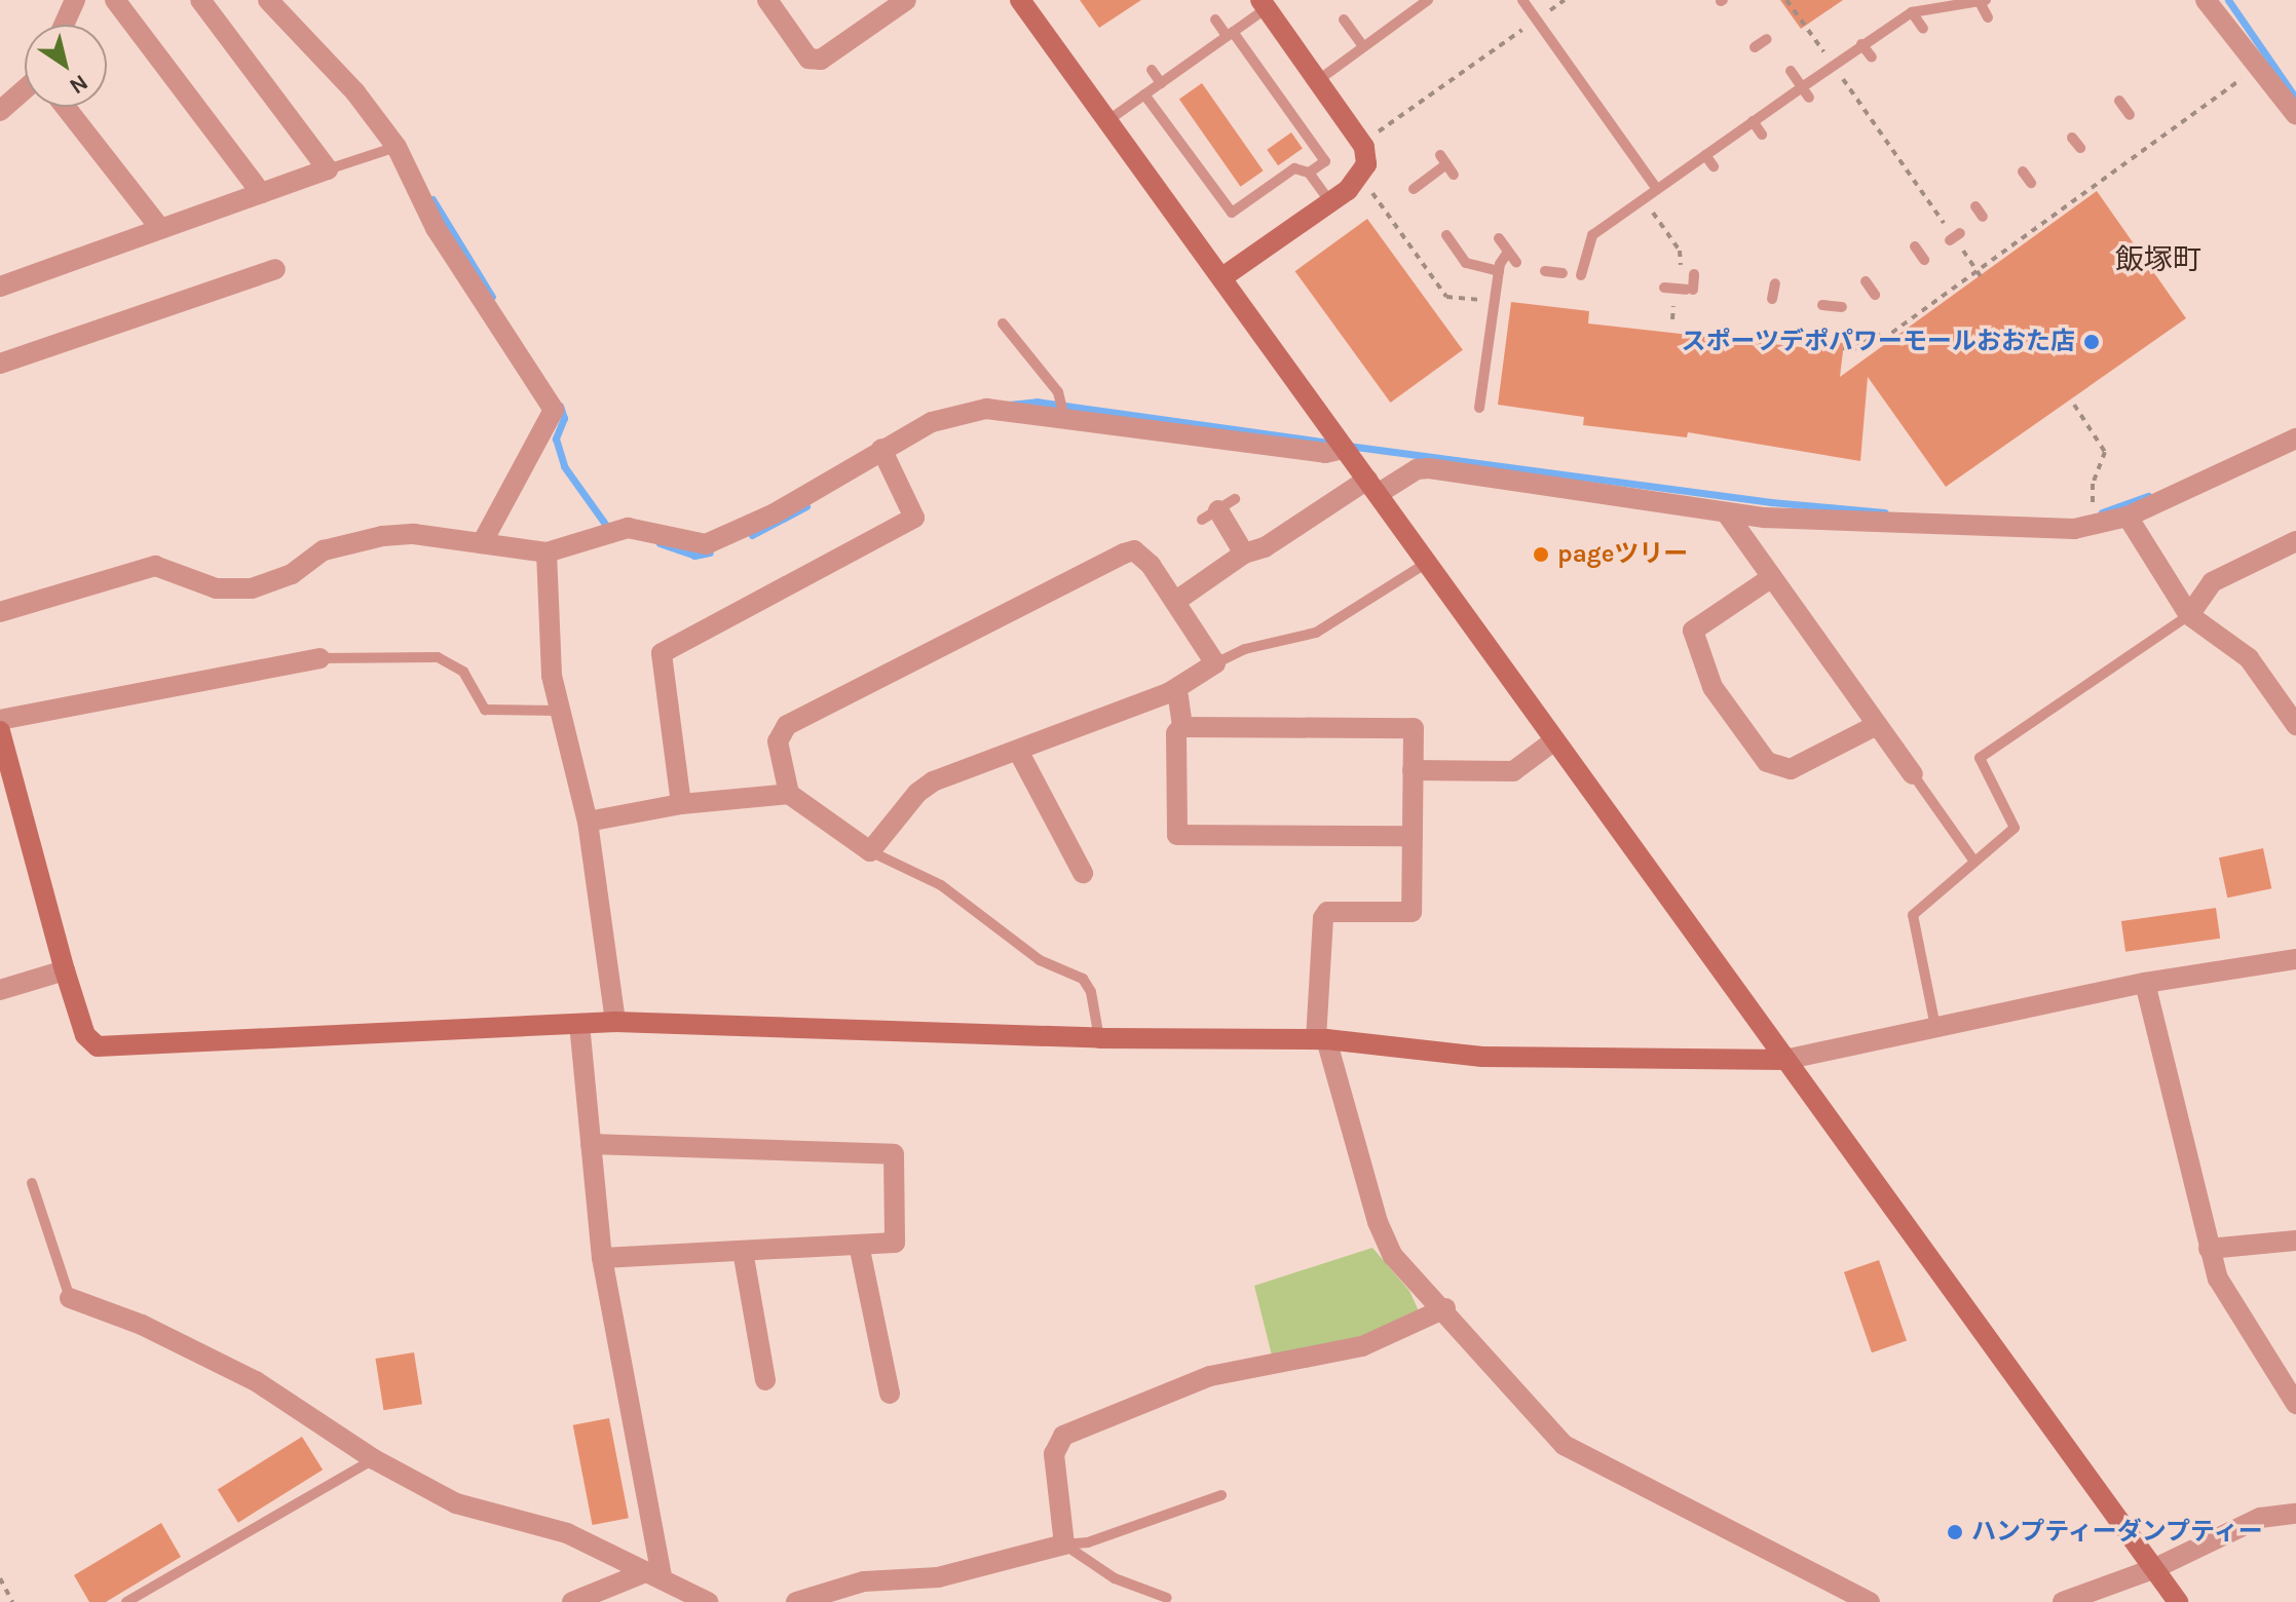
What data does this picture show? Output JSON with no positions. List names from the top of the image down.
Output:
{
  "districts": ["飯塚町"],
  "places": ["スポーツデポパワーモールおおた店", "pageツリー", "ハンプティーダンプティー"],
  "north": "bottom right"
}
